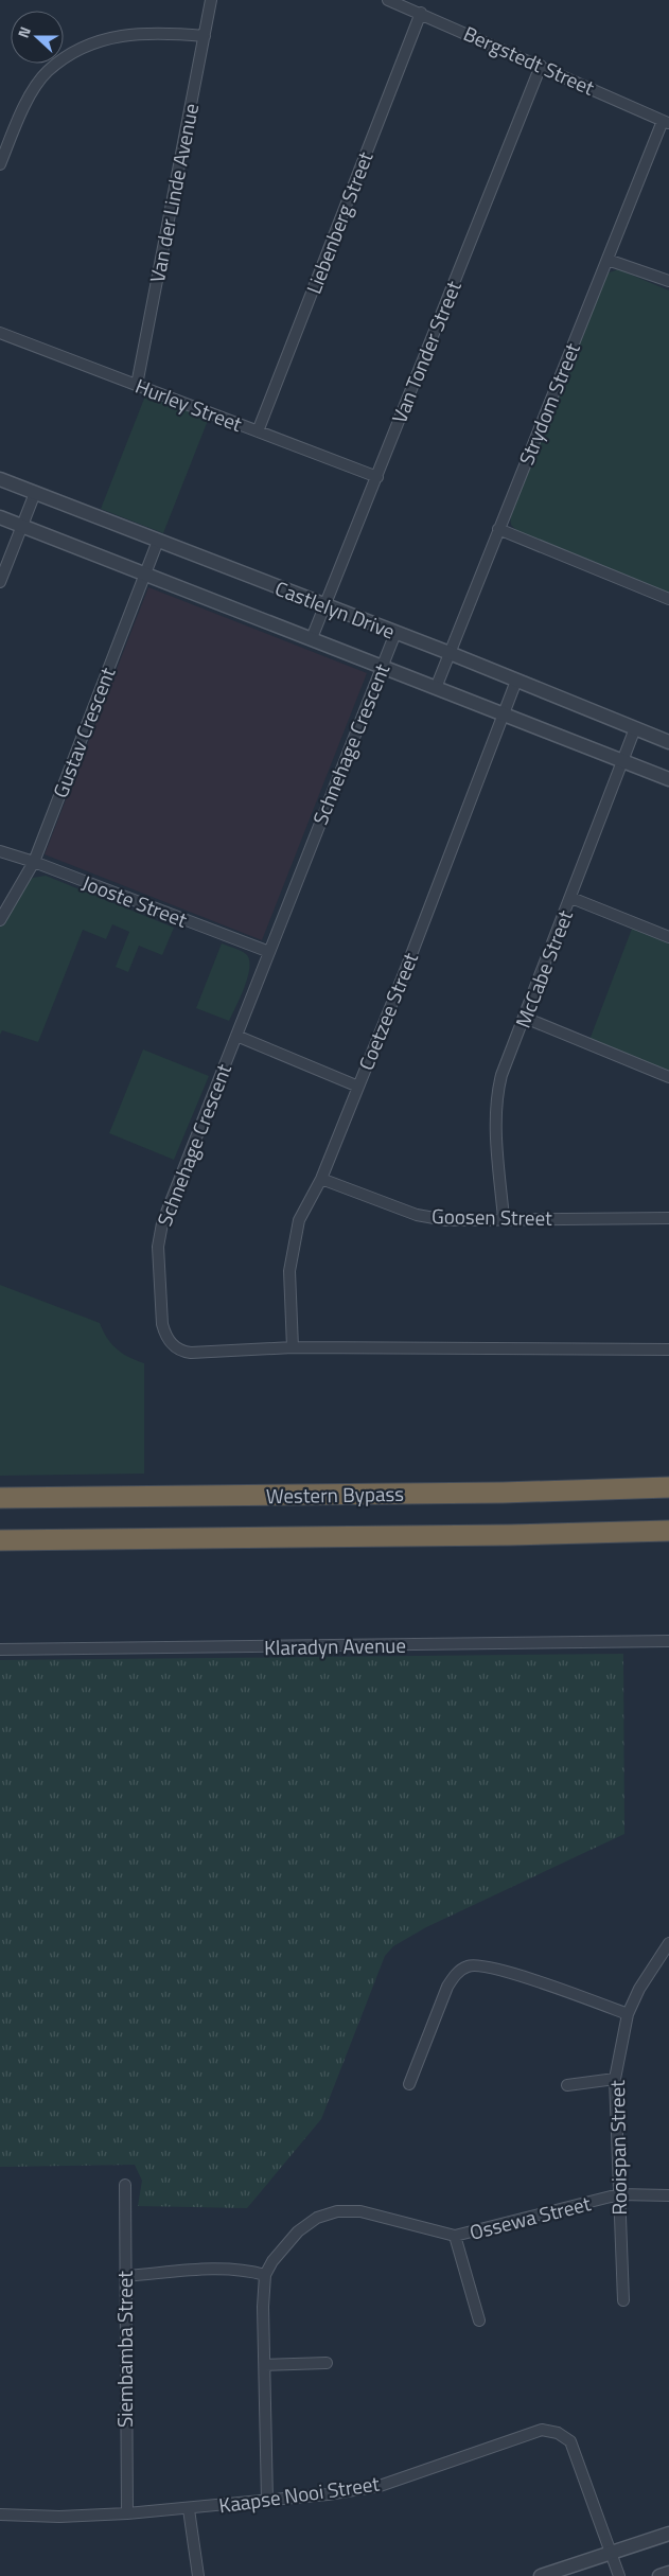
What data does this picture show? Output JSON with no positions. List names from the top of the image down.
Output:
{
  "streets": {
    "highway": ["Western Bypass"],
    "street": [
      "Bergstedt Street",
      "Van der Linde Avenue",
      "Liebenberg Street",
      "Van Tonder Street",
      "Strydom Street",
      "Hurley Street",
      "Castlelyn Drive",
      "Gustav Crescent",
      "Schnehage Crescent",
      "Jooste Street",
      "McCabe Street",
      "Coetzee Street",
      "Goosen Street",
      "Klaradyn Avenue",
      "Rooispan Street",
      "Ossewa Street",
      "Siembamba Street",
      "Kaapse Nooi Street"
    ]
  },
  "crossings": [
    ["Bergstedt Street", "Liebenberg Street"],
    ["Bergstedt Street", "Van Tonder Street"],
    ["Bergstedt Street", "Strydom Street"],
    ["Van der Linde Avenue", "Hurley Street"],
    ["Liebenberg Street", "Hurley Street"],
    ["Van Tonder Street", "Hurley Street"],
    ["Van Tonder Street", "Castlelyn Drive"],
    ["Strydom Street", "Castlelyn Drive"],
    ["Castlelyn Drive", "Gustav Crescent"],
    ["Castlelyn Drive", "Schnehage Crescent"],
    ["Castlelyn Drive", "McCabe Street"],
    ["Castlelyn Drive", "Coetzee Street"],
    ["Gustav Crescent", "Jooste Street"],
    ["Schnehage Crescent", "Jooste Street"],
    ["Schnehage Crescent", "Coetzee Street"],
    ["McCabe Street", "Goosen Street"],
    ["Coetzee Street", "Goosen Street"],
    ["Rooispan Street", "Ossewa Street"],
    ["Ossewa Street", "Kaapse Nooi Street"],
    ["Siembamba Street", "Kaapse Nooi Street"]
  ],
  "north": "left"
}
